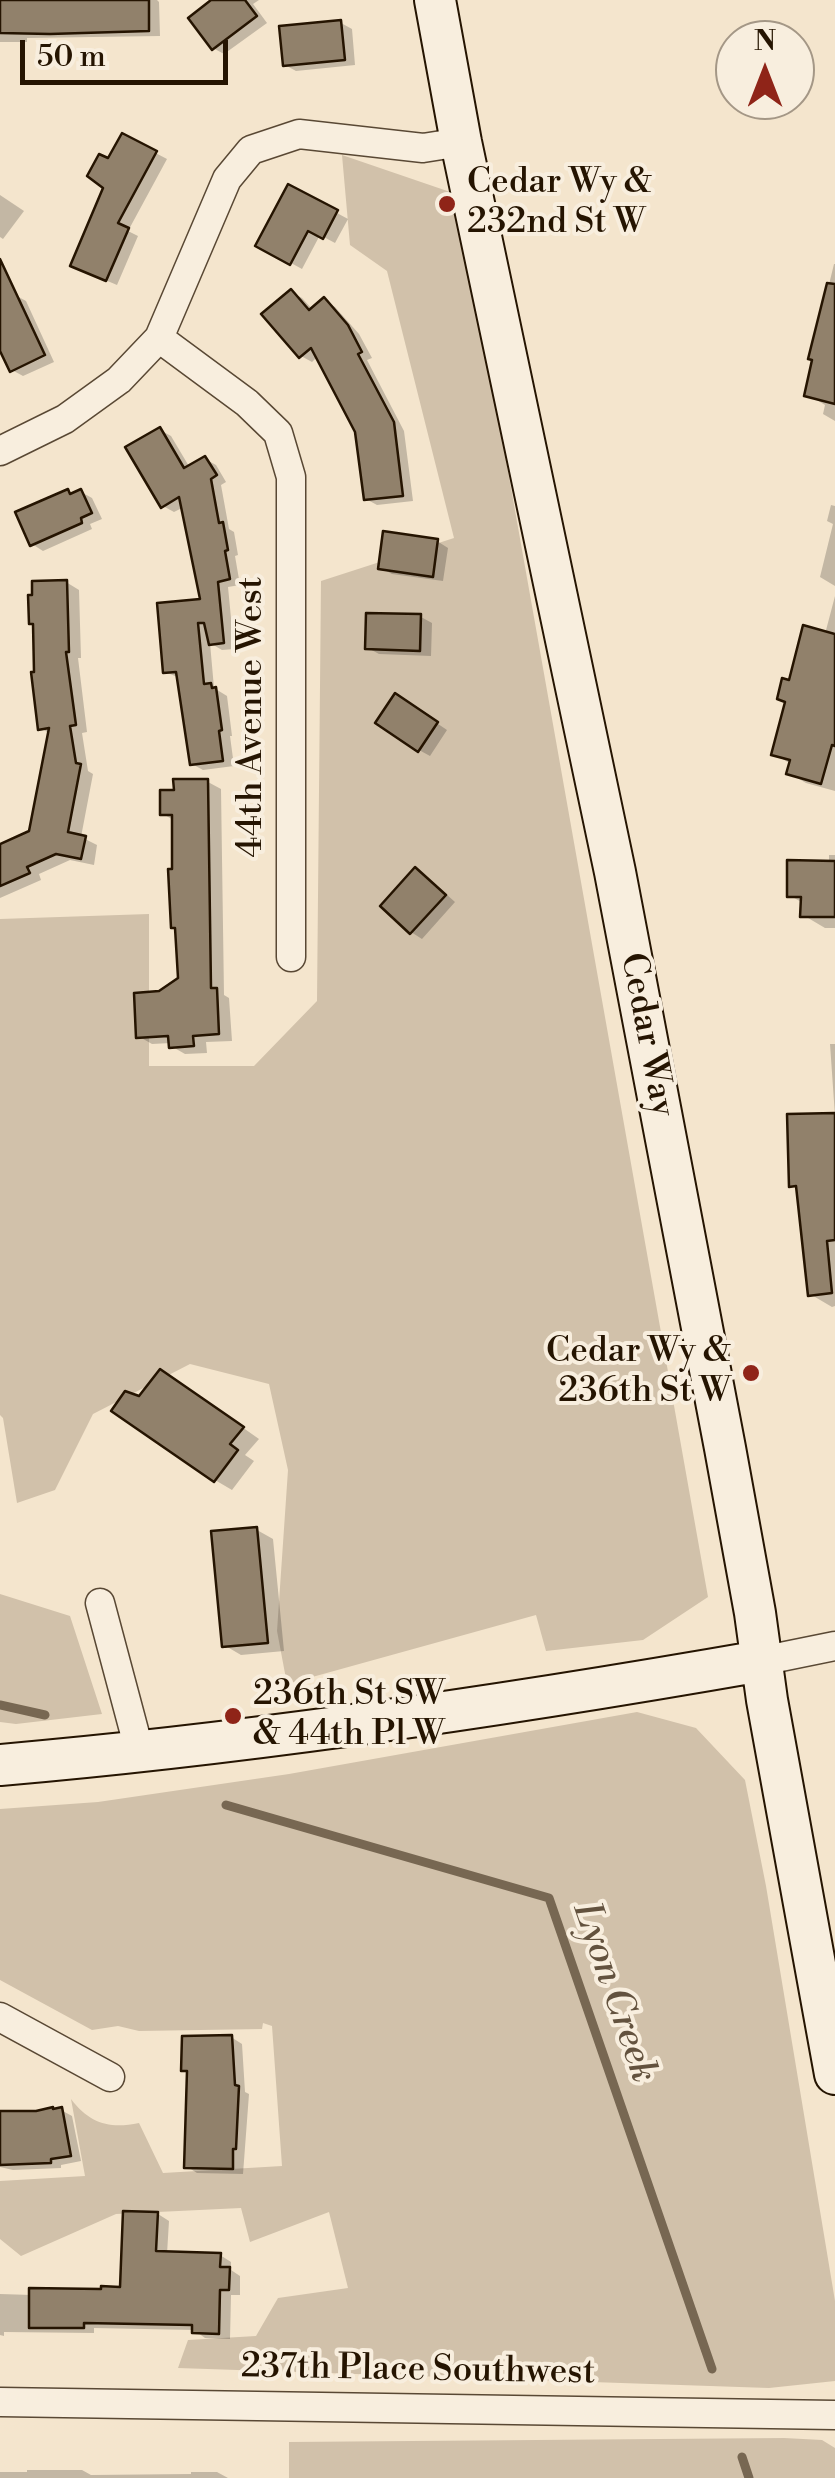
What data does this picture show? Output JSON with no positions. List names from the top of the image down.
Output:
{
  "streets": {
    "main road": ["Cedar Way"],
    "street": ["44th Avenue West", "237th Place Southwest"]
  },
  "water": ["Lyon Creek"],
  "places": ["Cedar Wy & 232nd St W", "Cedar Wy & 236th St W", "236th St SW & 44th Pl W"],
  "scale_bar": "50 m",
  "north": "top"
}
